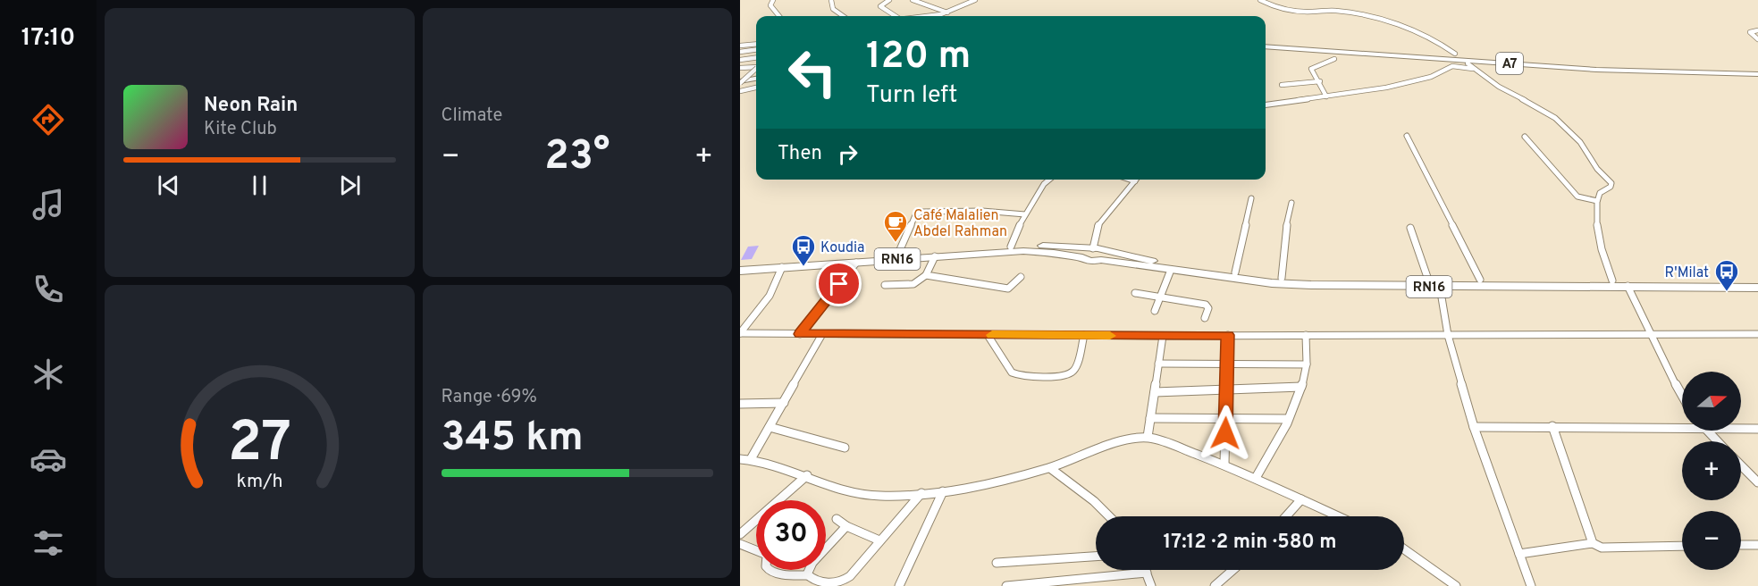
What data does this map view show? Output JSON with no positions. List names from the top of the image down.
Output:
{
  "streets": {
    "highway": ["A7", "RN16"]
  },
  "places": {
    "cafe": ["Café Malalien Abdel Rahman"],
    "bus stop": ["Koudia", "R'Milat"]
  },
  "north": "right",
  "page": {
    "tabs": "17:10",
    "tile": [
      "Climate",
      ["Range · 69%", "345 km"]
    ],
    "turn": ["120 m", "Turn left"],
    "song": ["Neon Rain", "Kite Club"],
    "then": "Then",
    "heat": ["−", "23°", "+"],
    "map_buttons": ["+", "−"],
    "limit": "30",
    "trip": "17:12 · 2 min · 580 m",
    "gauge": ["27", "km/h"]
  }
}
